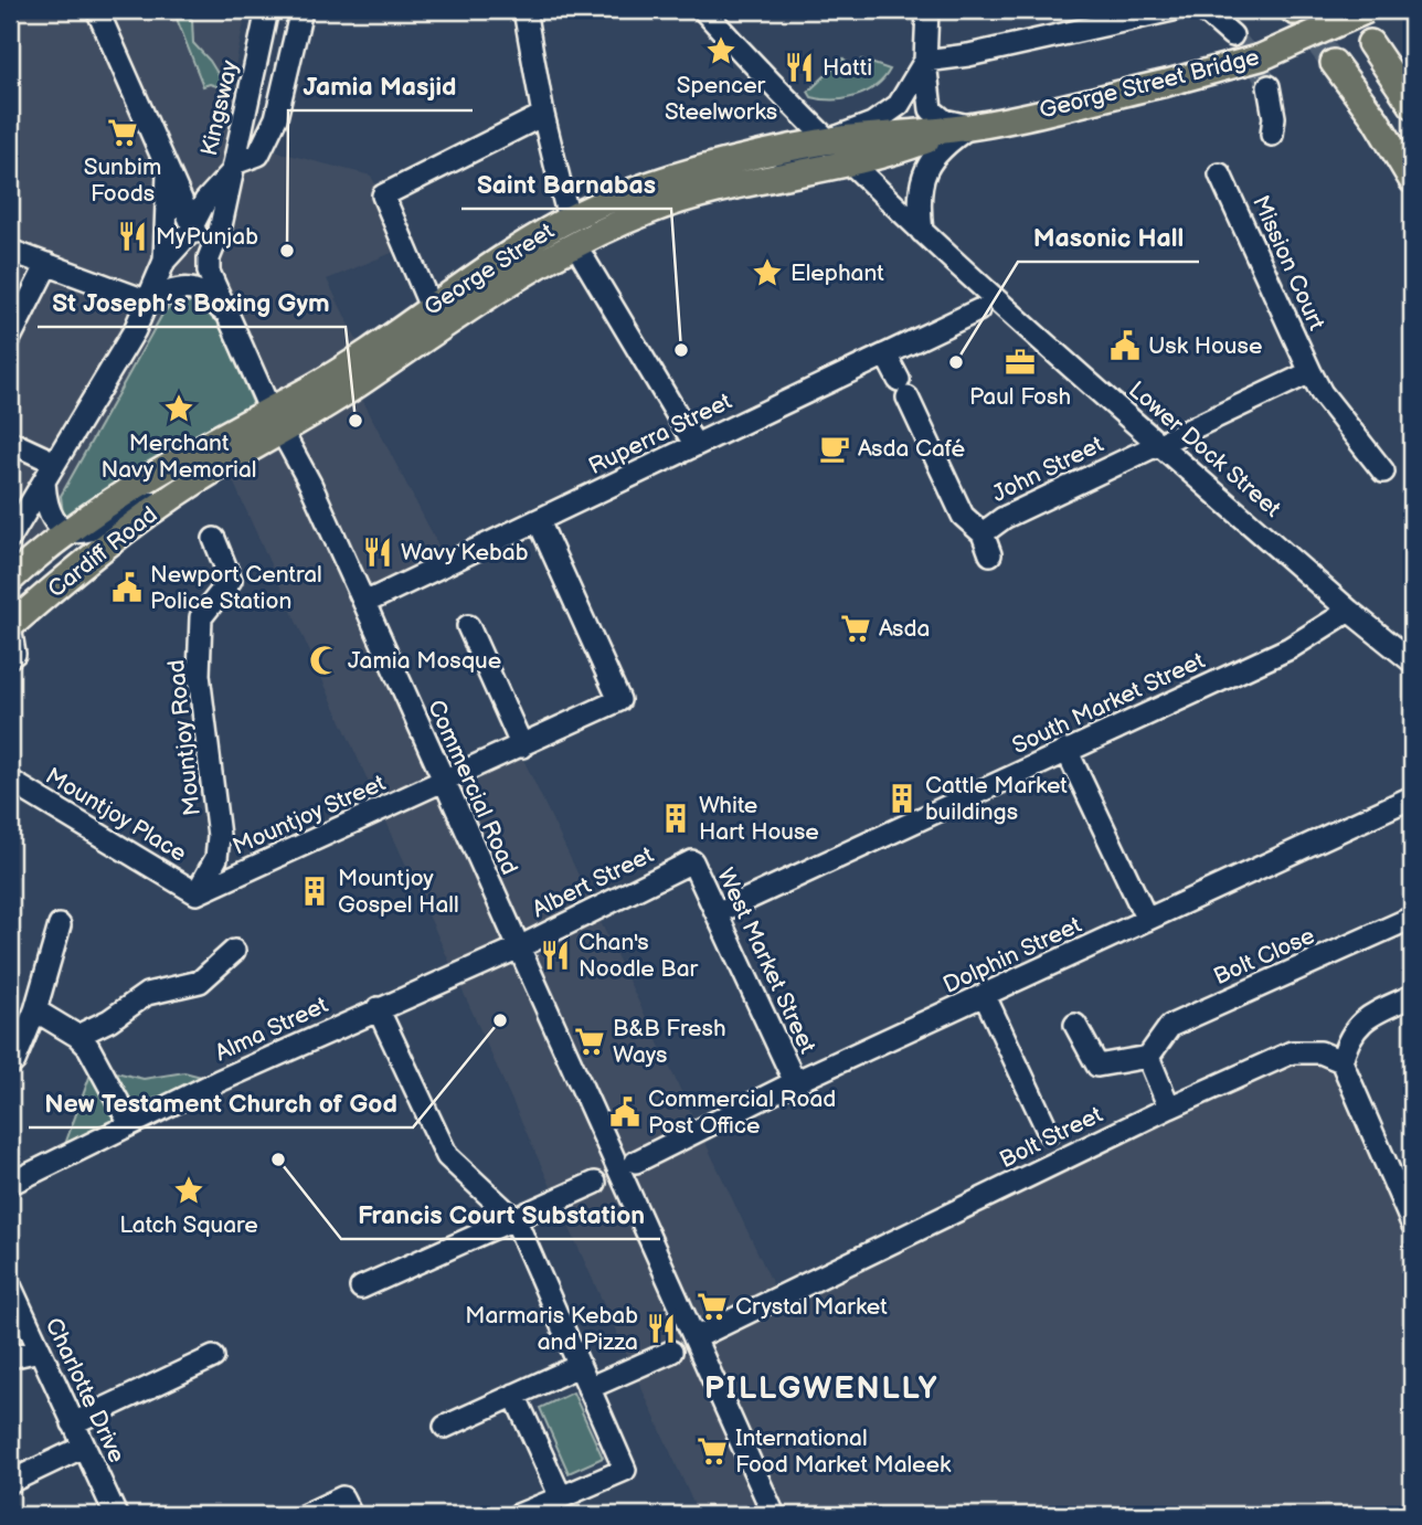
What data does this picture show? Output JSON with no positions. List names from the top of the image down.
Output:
{
  "streets": {
    "main road": ["George Street Bridge", "George Street", "Cardiff Road"],
    "street": [
      "Kingsway",
      "Mission Court",
      "Ruperra Street",
      "Lower Dock Street",
      "John Street",
      "South Market Street",
      "Mountjoy Road",
      "Commercial Road",
      "Mountjoy Place",
      "Mountjoy Street",
      "Albert Street",
      "Dolphin Street",
      "Bolt Close",
      "West Market Street",
      "Alma Street",
      "Bolt Street",
      "Charlotte Drive"
    ]
  },
  "crossings": [
    ["George Street Bridge", "George Street"],
    ["George Street", "Lower Dock Street"],
    ["George Street", "Cardiff Road"],
    ["George Street", "Commercial Road"],
    ["Ruperra Street", "Commercial Road"],
    ["Ruperra Street", "Mountjoy Street"],
    ["Lower Dock Street", "John Street"],
    ["Lower Dock Street", "South Market Street"],
    ["Cardiff Road", "Commercial Road"],
    ["South Market Street", "West Market Street"],
    ["Mountjoy Road", "Mountjoy Place"],
    ["Mountjoy Road", "Mountjoy Street"],
    ["Commercial Road", "Mountjoy Street"],
    ["Commercial Road", "Albert Street"],
    ["Commercial Road", "Alma Street"],
    ["Commercial Road", "Bolt Street"],
    ["Mountjoy Place", "Mountjoy Street"],
    ["Albert Street", "West Market Street"],
    ["Albert Street", "Alma Street"],
    ["Dolphin Street", "West Market Street"]
  ],
  "districts": ["PILLGWENLLY"],
  "places": {
    "place": [
      "Spencer Steelworks",
      "Elephant",
      "Merchant Navy Memorial",
      "Latch Square"
    ],
    "restaurant": [
      "Hatti",
      "MyPunjab",
      "Wavy Kebab",
      "Chan's Noodle Bar",
      "Marmaris Kebab and Pizza"
    ],
    "supermarket": [
      "Sunbim Foods",
      "Asda",
      "B&B Fresh Ways",
      "Crystal Market",
      "International Food Market Maleek"
    ],
    "other": [
      "Jamia Masjid",
      "Saint Barnabas",
      "Masonic Hall",
      "St Joseph’s Boxing Gym",
      "New Testament Church of God",
      "Francis Court Substation"
    ],
    "public building": ["Usk House", "Newport Central Police Station", "Commercial Road Post Office"],
    "office": ["Paul Fosh"],
    "cafe": ["Asda Café"],
    "mosque": ["Jamia Mosque"],
    "building": ["Cattle Market buildings", "White Hart House", "Mountjoy Gospel Hall"]
  }
}
